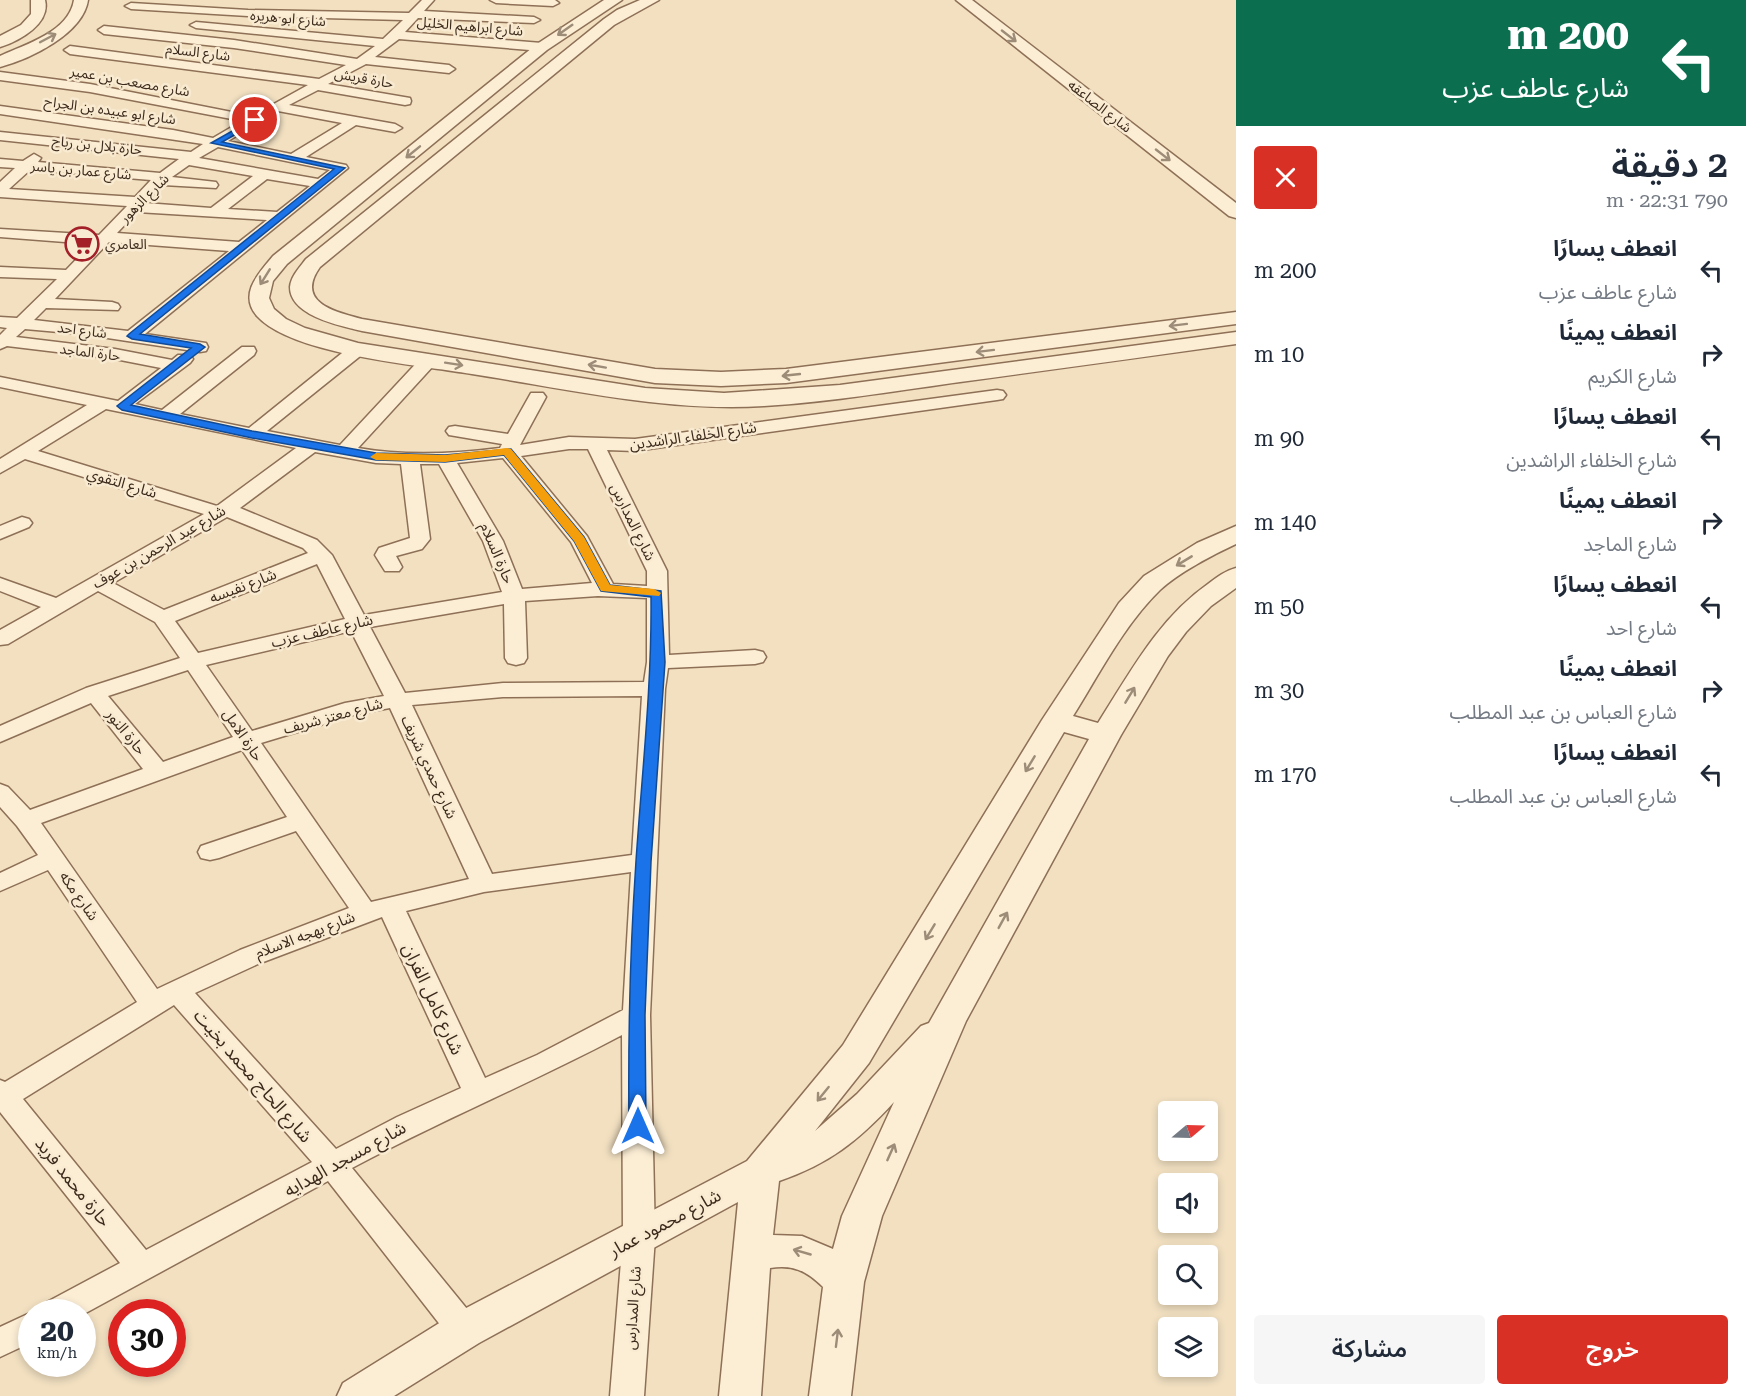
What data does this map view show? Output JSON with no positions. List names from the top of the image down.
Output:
{
  "streets": {
    "street": [
      "شارع ابو هريره",
      "شارع ابراهيم الخليل",
      "شارع السلام",
      "حارة قريش",
      "شارع مصعب بن عمير",
      "شارع الصاعقه",
      "شارع ابو عبيده بن الجراح",
      "حارة بلال بن رباح",
      "شارع عمار بن ياسر",
      "شارع الزهور",
      "شارع احد",
      "حارة الماجد",
      "شارع الخلفاء الراشدين",
      "شارع التقوي",
      "شارع المدارس",
      "شارع عبد الرحمن بن عوف",
      "حارة السلام",
      "شارع نفيسه",
      "شارع عاطف عزب",
      "شارع معتز شريف",
      "حارة النور",
      "حارة الامل",
      "شارع حمدي شريف",
      "شارع مكه",
      "شارع بهجه الاسلام",
      "شارع كامل الفران",
      "شارع الحاج محمد بخيت",
      "شارع مسجد الهدايه",
      "حارة محمد فريد",
      "شارع محمود عمار"
    ]
  },
  "crossings": [
    ["شارع ابو هريره", "شارع ابراهيم الخليل"],
    ["شارع ابو هريره", "شارع الزهور"],
    ["شارع ابراهيم الخليل", "شارع الزهور"],
    ["شارع السلام", "حارة قريش"],
    ["شارع السلام", "شارع الزهور"],
    ["حارة قريش", "شارع الزهور"],
    ["شارع مصعب بن عمير", "شارع الزهور"],
    ["شارع ابو عبيده بن الجراح", "حارة بلال بن رباح"],
    ["شارع ابو عبيده بن الجراح", "شارع الزهور"],
    ["حارة بلال بن رباح", "شارع الزهور"],
    ["شارع عمار بن ياسر", "شارع الزهور"],
    ["شارع الزهور", "شارع احد"],
    ["شارع الزهور", "حارة الماجد"],
    ["شارع احد", "حارة الماجد"],
    ["شارع الخلفاء الراشدين", "شارع المدارس"],
    ["شارع الخلفاء الراشدين", "شارع عبد الرحمن بن عوف"],
    ["شارع الخلفاء الراشدين", "حارة السلام"],
    ["شارع التقوي", "شارع عبد الرحمن بن عوف"],
    ["شارع التقوي", "شارع حمدي شريف"],
    ["شارع المدارس", "شارع عاطف عزب"],
    ["شارع المدارس", "شارع معتز شريف"],
    ["شارع المدارس", "شارع بهجه الاسلام"],
    ["شارع المدارس", "شارع مسجد الهدايه"],
    ["شارع المدارس", "شارع محمود عمار"],
    ["شارع عبد الرحمن بن عوف", "حارة الامل"],
    ["شارع عبد الرحمن بن عوف", "شارع حمدي شريف"],
    ["حارة السلام", "شارع عاطف عزب"],
    ["شارع نفيسه", "حارة الامل"],
    ["شارع نفيسه", "شارع حمدي شريف"],
    ["شارع عاطف عزب", "حارة النور"],
    ["شارع عاطف عزب", "حارة الامل"],
    ["شارع عاطف عزب", "شارع حمدي شريف"],
    ["شارع معتز شريف", "حارة النور"],
    ["شارع معتز شريف", "حارة الامل"],
    ["شارع معتز شريف", "شارع حمدي شريف"],
    ["شارع معتز شريف", "شارع مكه"],
    ["حارة الامل", "شارع بهجه الاسلام"],
    ["حارة الامل", "شارع كامل الفران"],
    ["شارع حمدي شريف", "شارع بهجه الاسلام"],
    ["شارع مكه", "شارع بهجه الاسلام"],
    ["شارع مكه", "شارع الحاج محمد بخيت"],
    ["شارع بهجه الاسلام", "شارع كامل الفران"],
    ["شارع بهجه الاسلام", "شارع الحاج محمد بخيت"],
    ["شارع بهجه الاسلام", "حارة محمد فريد"],
    ["شارع كامل الفران", "شارع مسجد الهدايه"],
    ["شارع الحاج محمد بخيت", "شارع مسجد الهدايه"],
    ["شارع الحاج محمد بخيت", "شارع محمود عمار"],
    ["شارع مسجد الهدايه", "حارة محمد فريد"]
  ],
  "places": {
    "supermarket": ["العامري"]
  },
  "north": "right",
  "page": {
    "turn": ["200 m", "شارع عاطف عزب"],
    "heading": ["2 دقيقة", "790 m · 22:31"],
    "list": [
      {
        "name": "انعطف يسارًا",
        "note": "شارع عاطف عزب",
        "value": "200 m"
      },
      {
        "name": "انعطف يمينًا",
        "note": "شارع الكريم",
        "value": "10 m"
      },
      {
        "name": "انعطف يسارًا",
        "note": "شارع الخلفاء الراشدين",
        "value": "90 m"
      },
      {
        "name": "انعطف يمينًا",
        "note": "شارع الماجد",
        "value": "140 m"
      },
      {
        "name": "انعطف يسارًا",
        "note": "شارع احد",
        "value": "50 m"
      },
      {
        "name": "انعطف يمينًا",
        "note": "شارع العباس بن عبد المطلب",
        "value": "30 m"
      },
      {
        "name": "انعطف يسارًا",
        "note": "شارع العباس بن عبد المطلب",
        "value": "170 m"
      }
    ],
    "speed": "20 km/h",
    "limit": "30",
    "buttons": ["خروج", "مشاركة"]
  }
}
